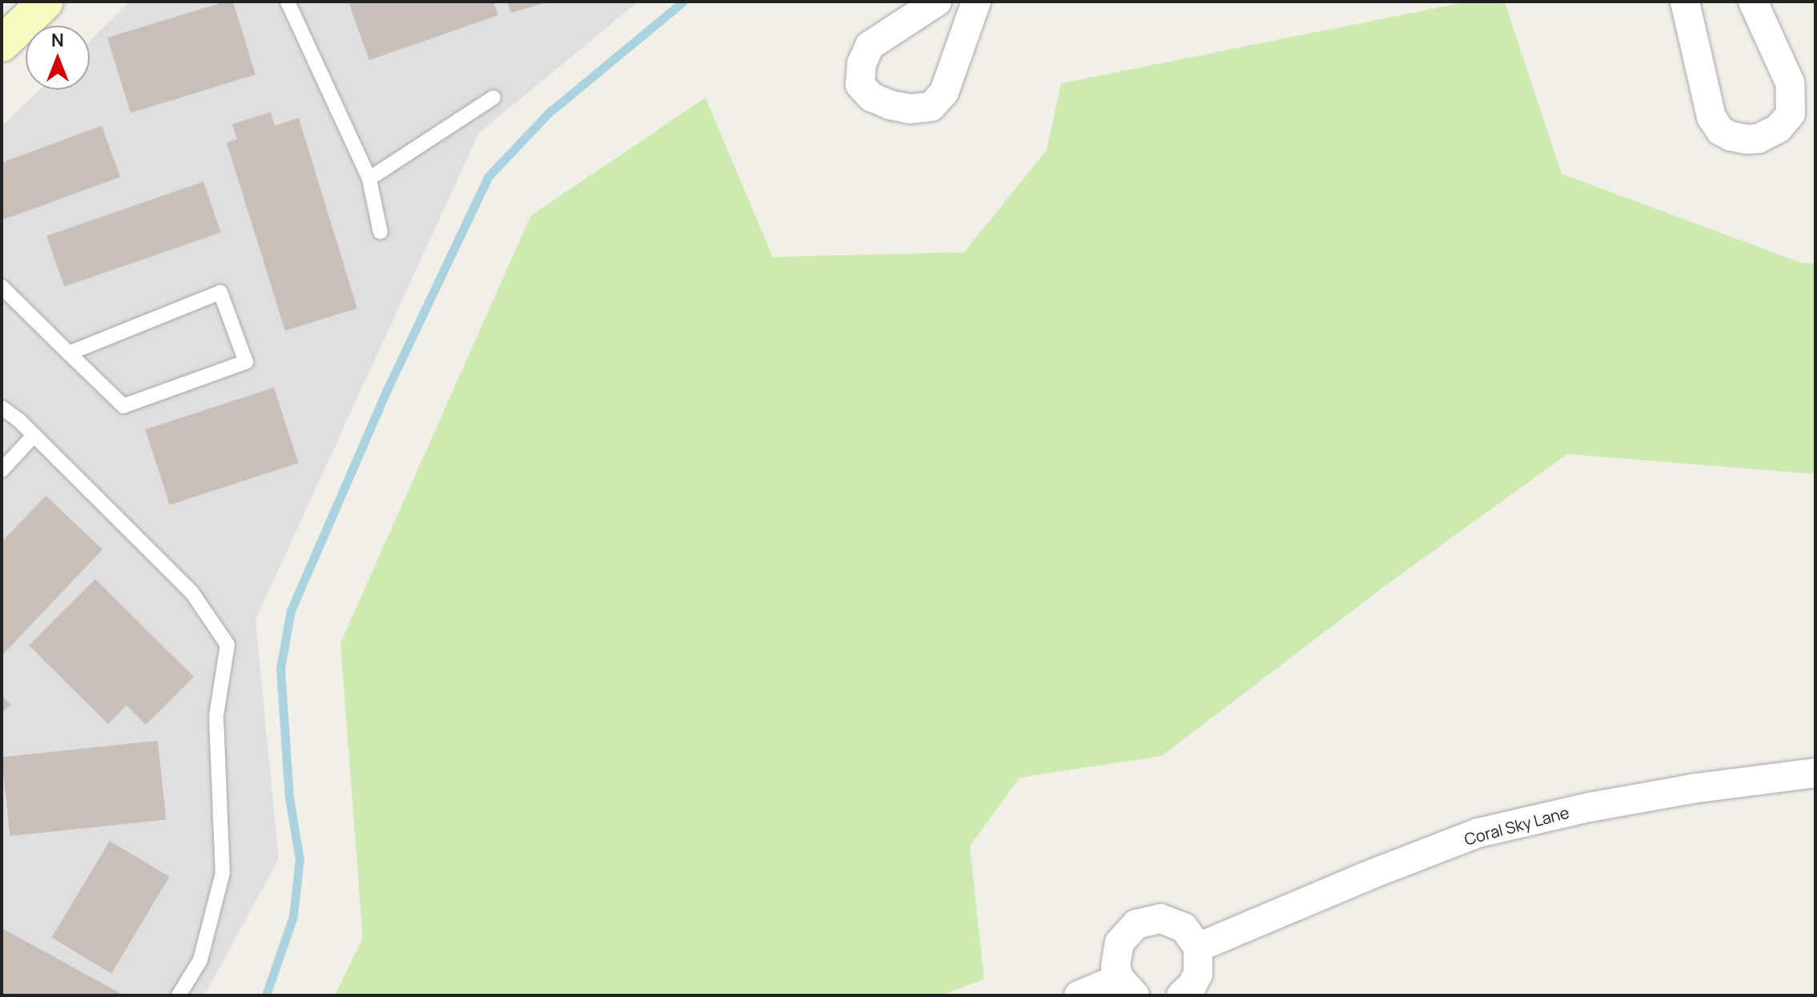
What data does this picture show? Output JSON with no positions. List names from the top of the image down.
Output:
{
  "streets": {
    "street": ["Coral Sky Lane"]
  },
  "north": "top"
}
